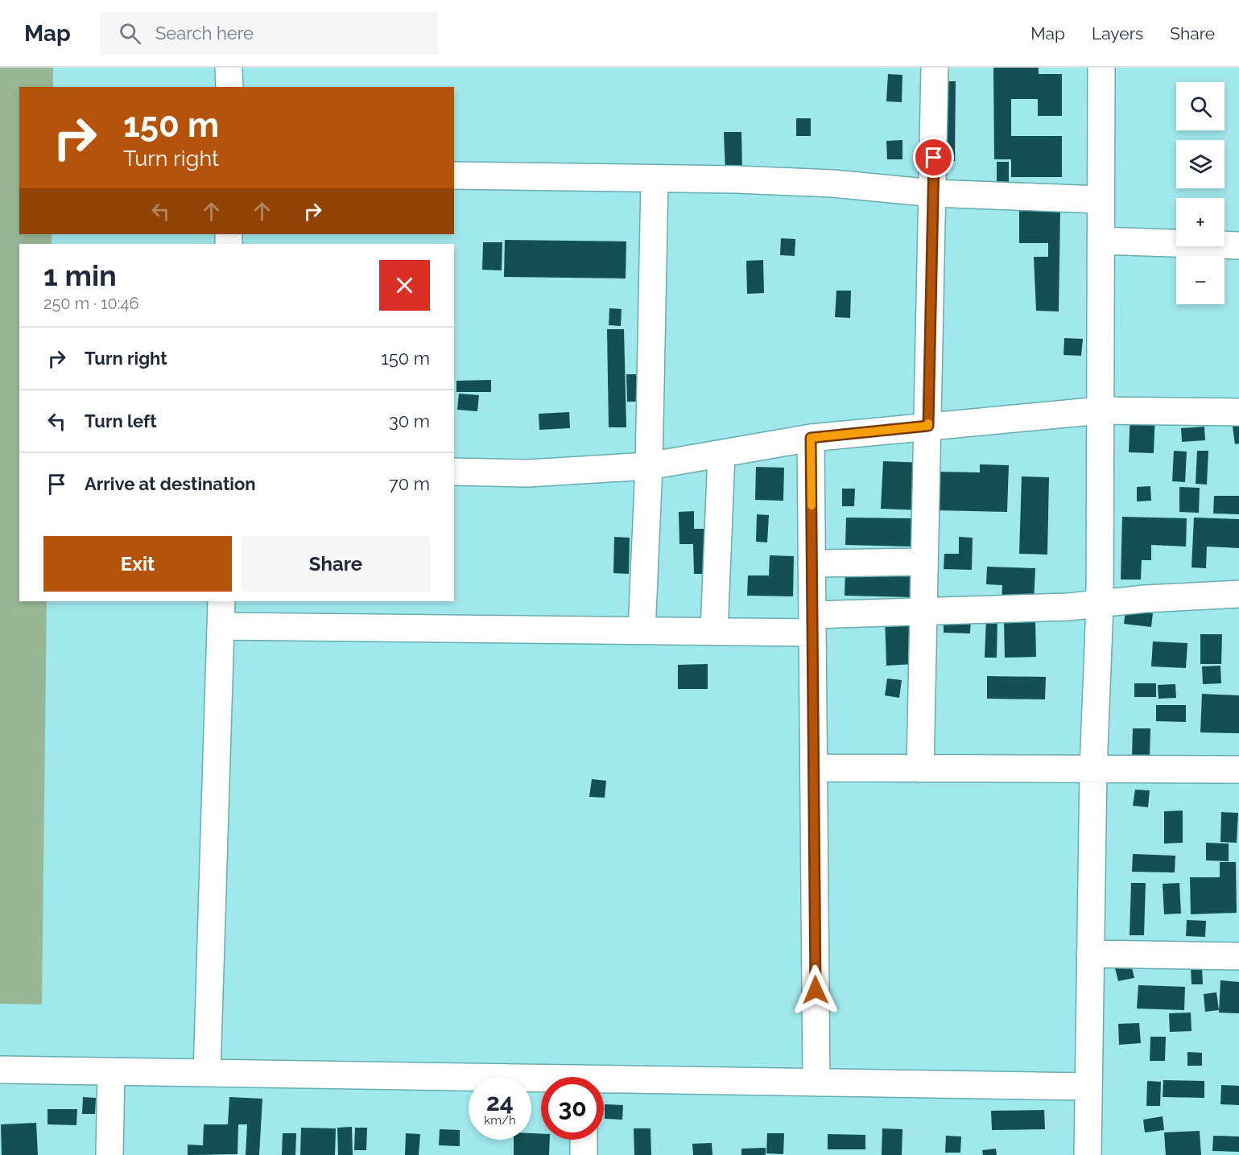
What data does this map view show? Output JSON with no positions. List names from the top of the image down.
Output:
{
  "page": {
    "header": "Map",
    "search": "Search here",
    "nav": ["Map", "Layers", "Share"],
    "map_buttons": ["+", "−"],
    "turn": ["150 m", "Turn right"],
    "heading": ["1 min", "250 m · 10:46"],
    "list": [
      {
        "name": "Turn right",
        "value": "150 m"
      },
      {
        "name": "Turn left",
        "value": "30 m"
      },
      {
        "name": "Arrive at destination",
        "value": "70 m"
      }
    ],
    "buttons": ["Exit", "Share"],
    "speed": "24 km/h",
    "limit": "30"
  }
}
